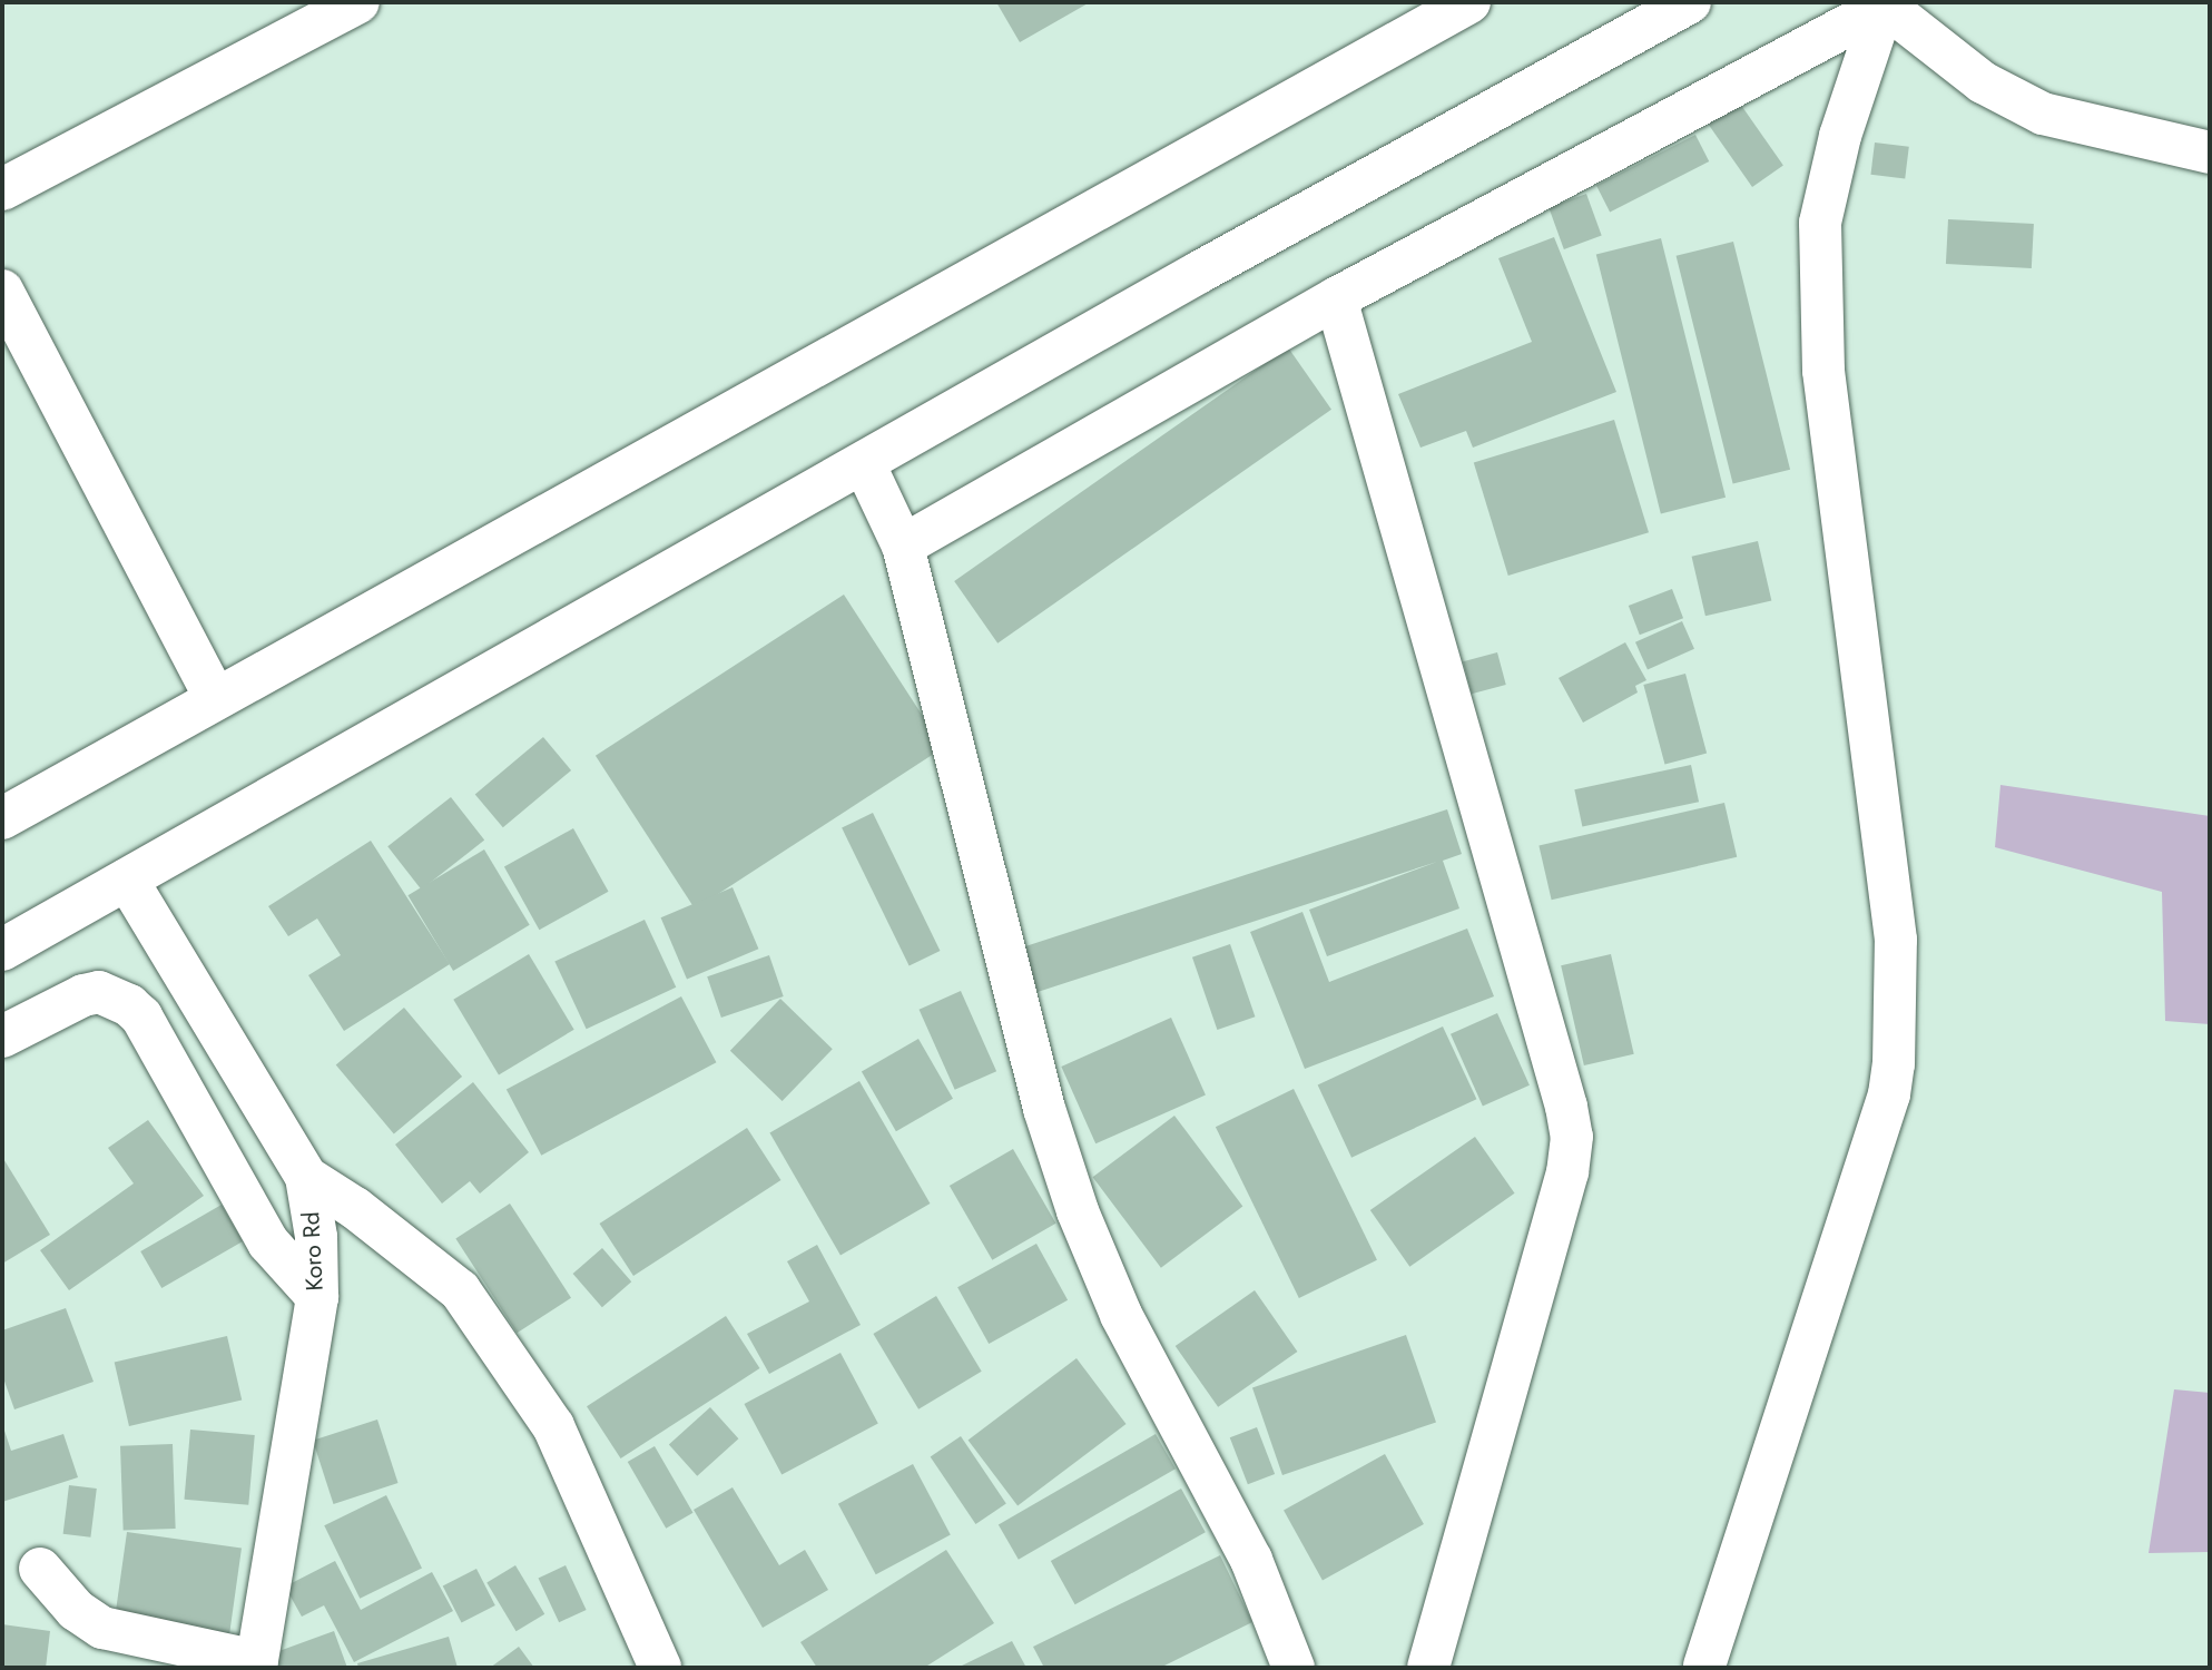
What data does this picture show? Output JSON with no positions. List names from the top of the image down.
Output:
{
  "streets": {
    "street": ["Koro Rd"]
  }
}
